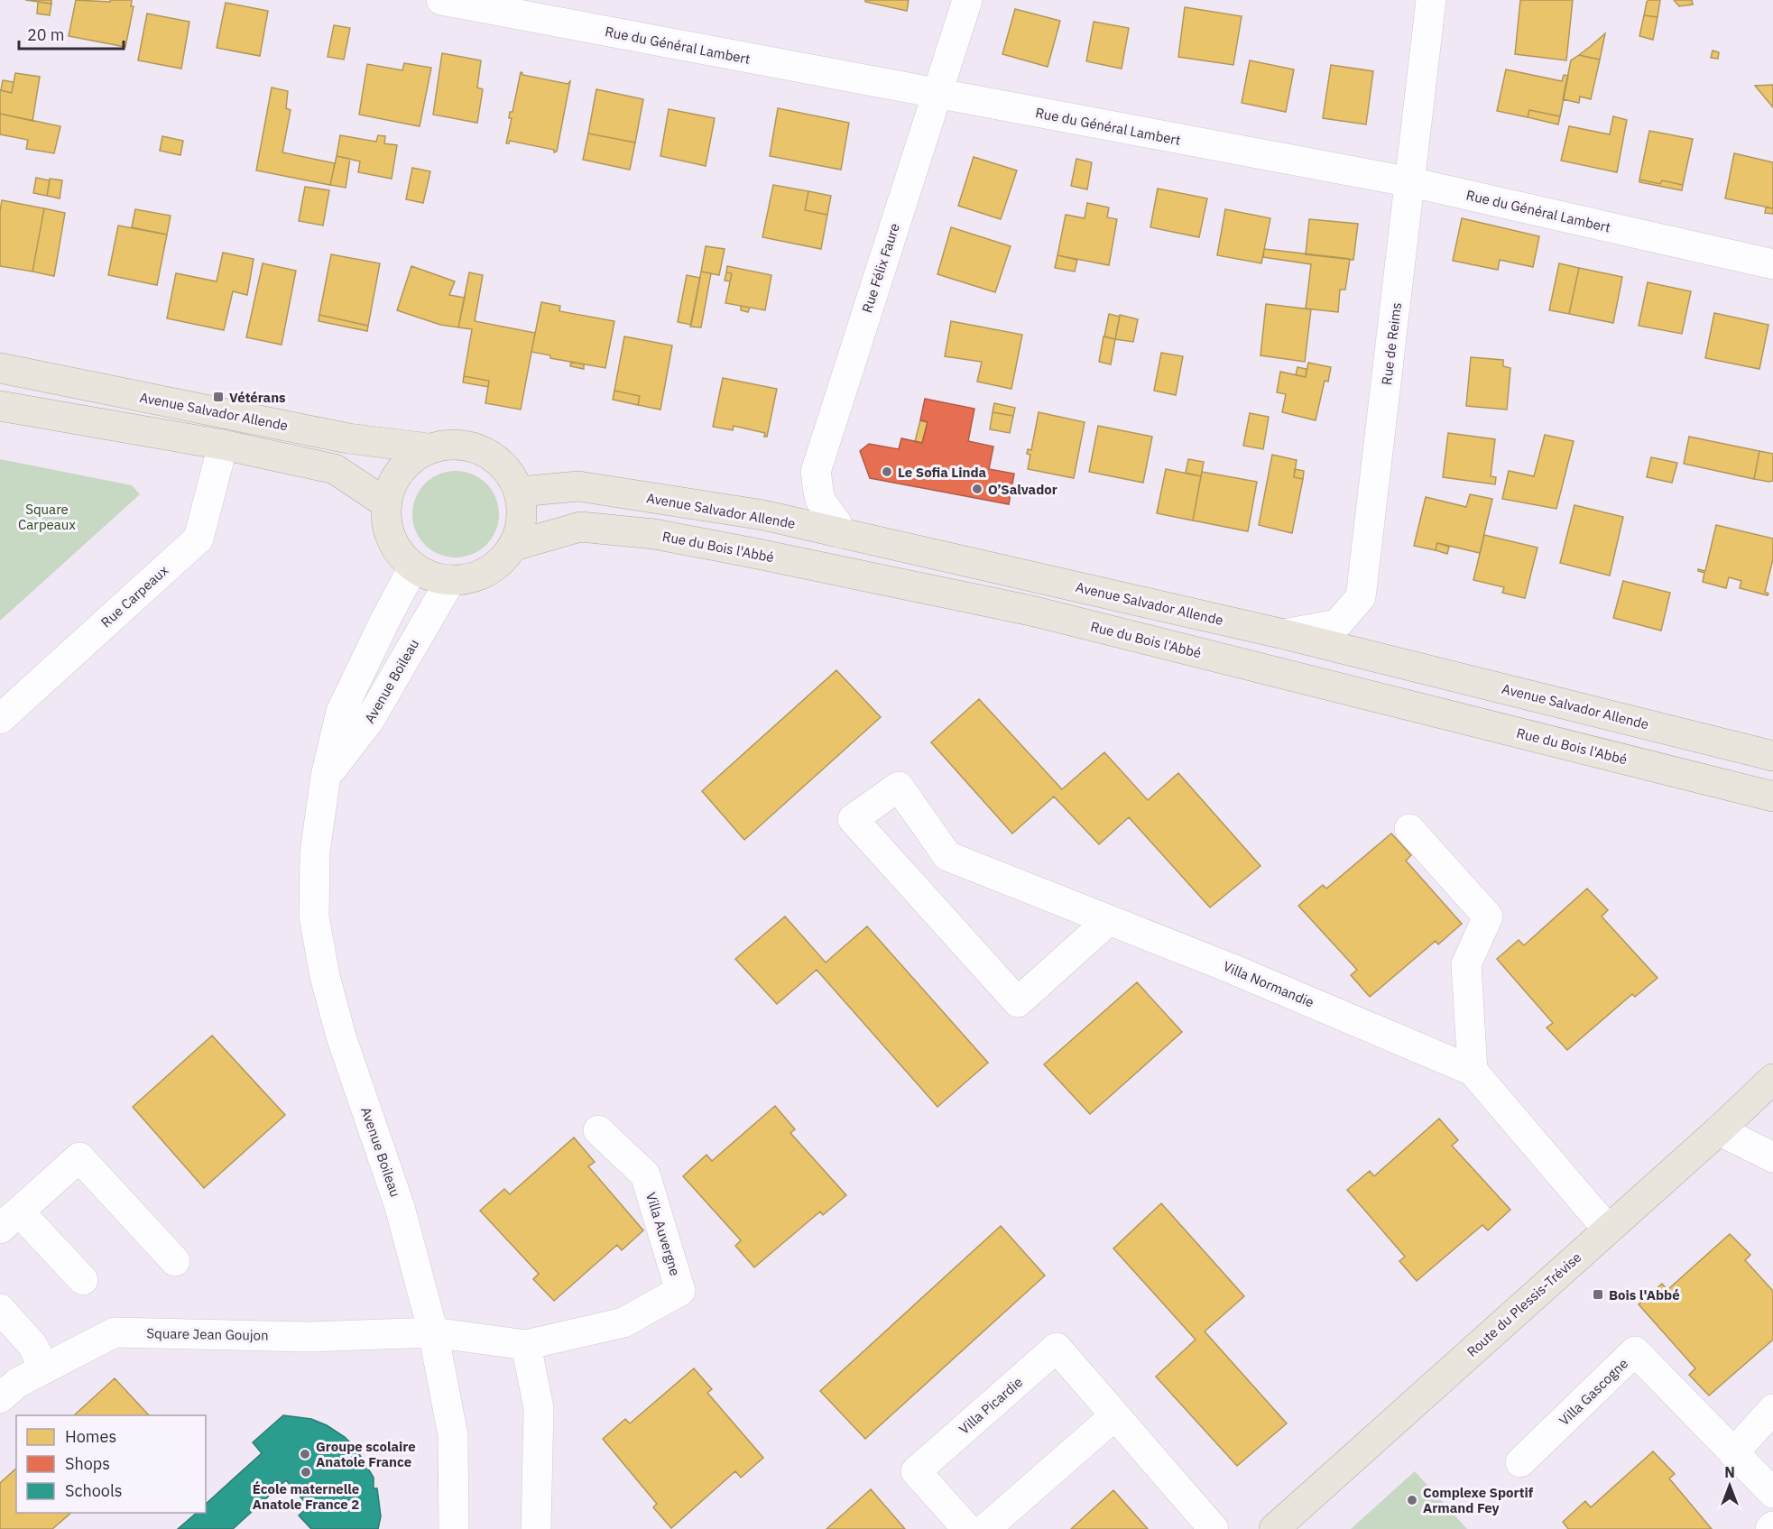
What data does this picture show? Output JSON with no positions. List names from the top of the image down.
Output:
{
  "streets": {
    "main road": ["Avenue Salvador Allende", "Rue du Bois l'Abbé", "Route du Plessis-Trévise"],
    "street": [
      "Rue du Général Lambert",
      "Rue Félix Faure",
      "Rue de Reims",
      "Rue Carpeaux",
      "Avenue Boileau",
      "Villa Normandie",
      "Villa Auvergne",
      "Square Jean Goujon",
      "Villa Gascogne",
      "Villa Picardie"
    ]
  },
  "crossings": [
    ["Rue du Général Lambert", "Rue Félix Faure"],
    ["Rue du Général Lambert", "Rue de Reims"],
    ["Rue Félix Faure", "Avenue Salvador Allende"],
    ["Rue de Reims", "Avenue Salvador Allende"],
    ["Avenue Salvador Allende", "Rue du Bois l'Abbé"],
    ["Avenue Salvador Allende", "Avenue Boileau"],
    ["Rue du Bois l'Abbé", "Avenue Boileau"],
    ["Avenue Boileau", "Villa Auvergne"],
    ["Avenue Boileau", "Square Jean Goujon"],
    ["Villa Normandie", "Route du Plessis-Trévise"],
    ["Villa Auvergne", "Square Jean Goujon"]
  ],
  "parks": ["Square Carpeaux"],
  "places": {
    "transit": ["Vétérans", "Bois l'Abbé"],
    "other": [
      "Le Sofia Linda",
      "O’Salvador",
      "Groupe scolaire Anatole France",
      "École maternelle Anatole France 2",
      "Complexe Sportif Armand Fey"
    ]
  },
  "legend": ["Homes", "Shops", "Schools"],
  "scale_bar": "20 m",
  "north": "top"
}
